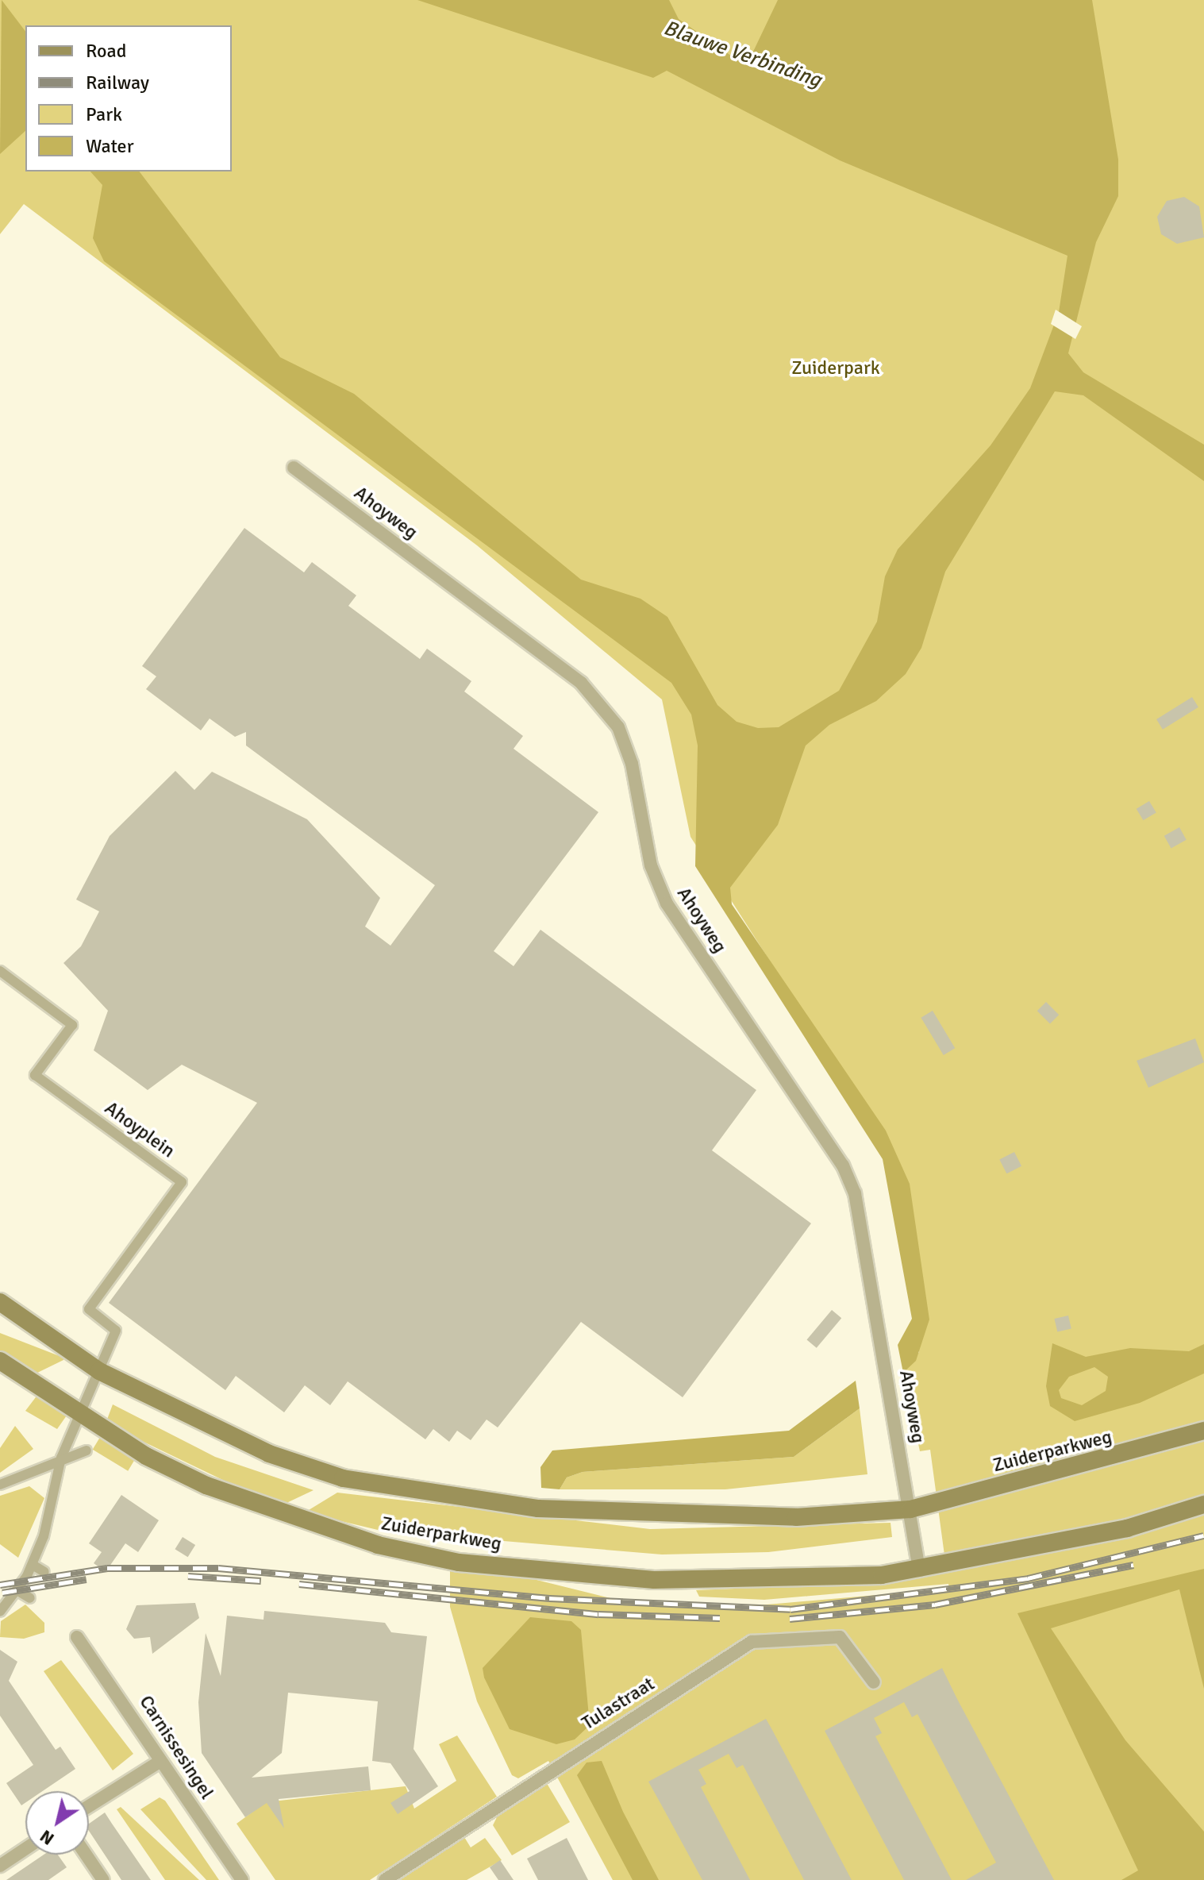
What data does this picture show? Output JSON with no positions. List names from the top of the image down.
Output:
{
  "streets": {
    "main road": ["Zuiderparkweg"],
    "street": [
      "Ahoyweg",
      "Ahoyplein",
      "Tulastraat",
      "Carnissesingel"
    ]
  },
  "crossings": [
    ["Ahoyweg", "Zuiderparkweg"],
    ["Ahoyplein", "Zuiderparkweg"]
  ],
  "water": ["Blauwe Verbinding"],
  "parks": ["Zuiderpark"],
  "legend": [
    "Road",
    "Railway",
    "Park",
    "Water"
  ],
  "north": "bottom left"
}
